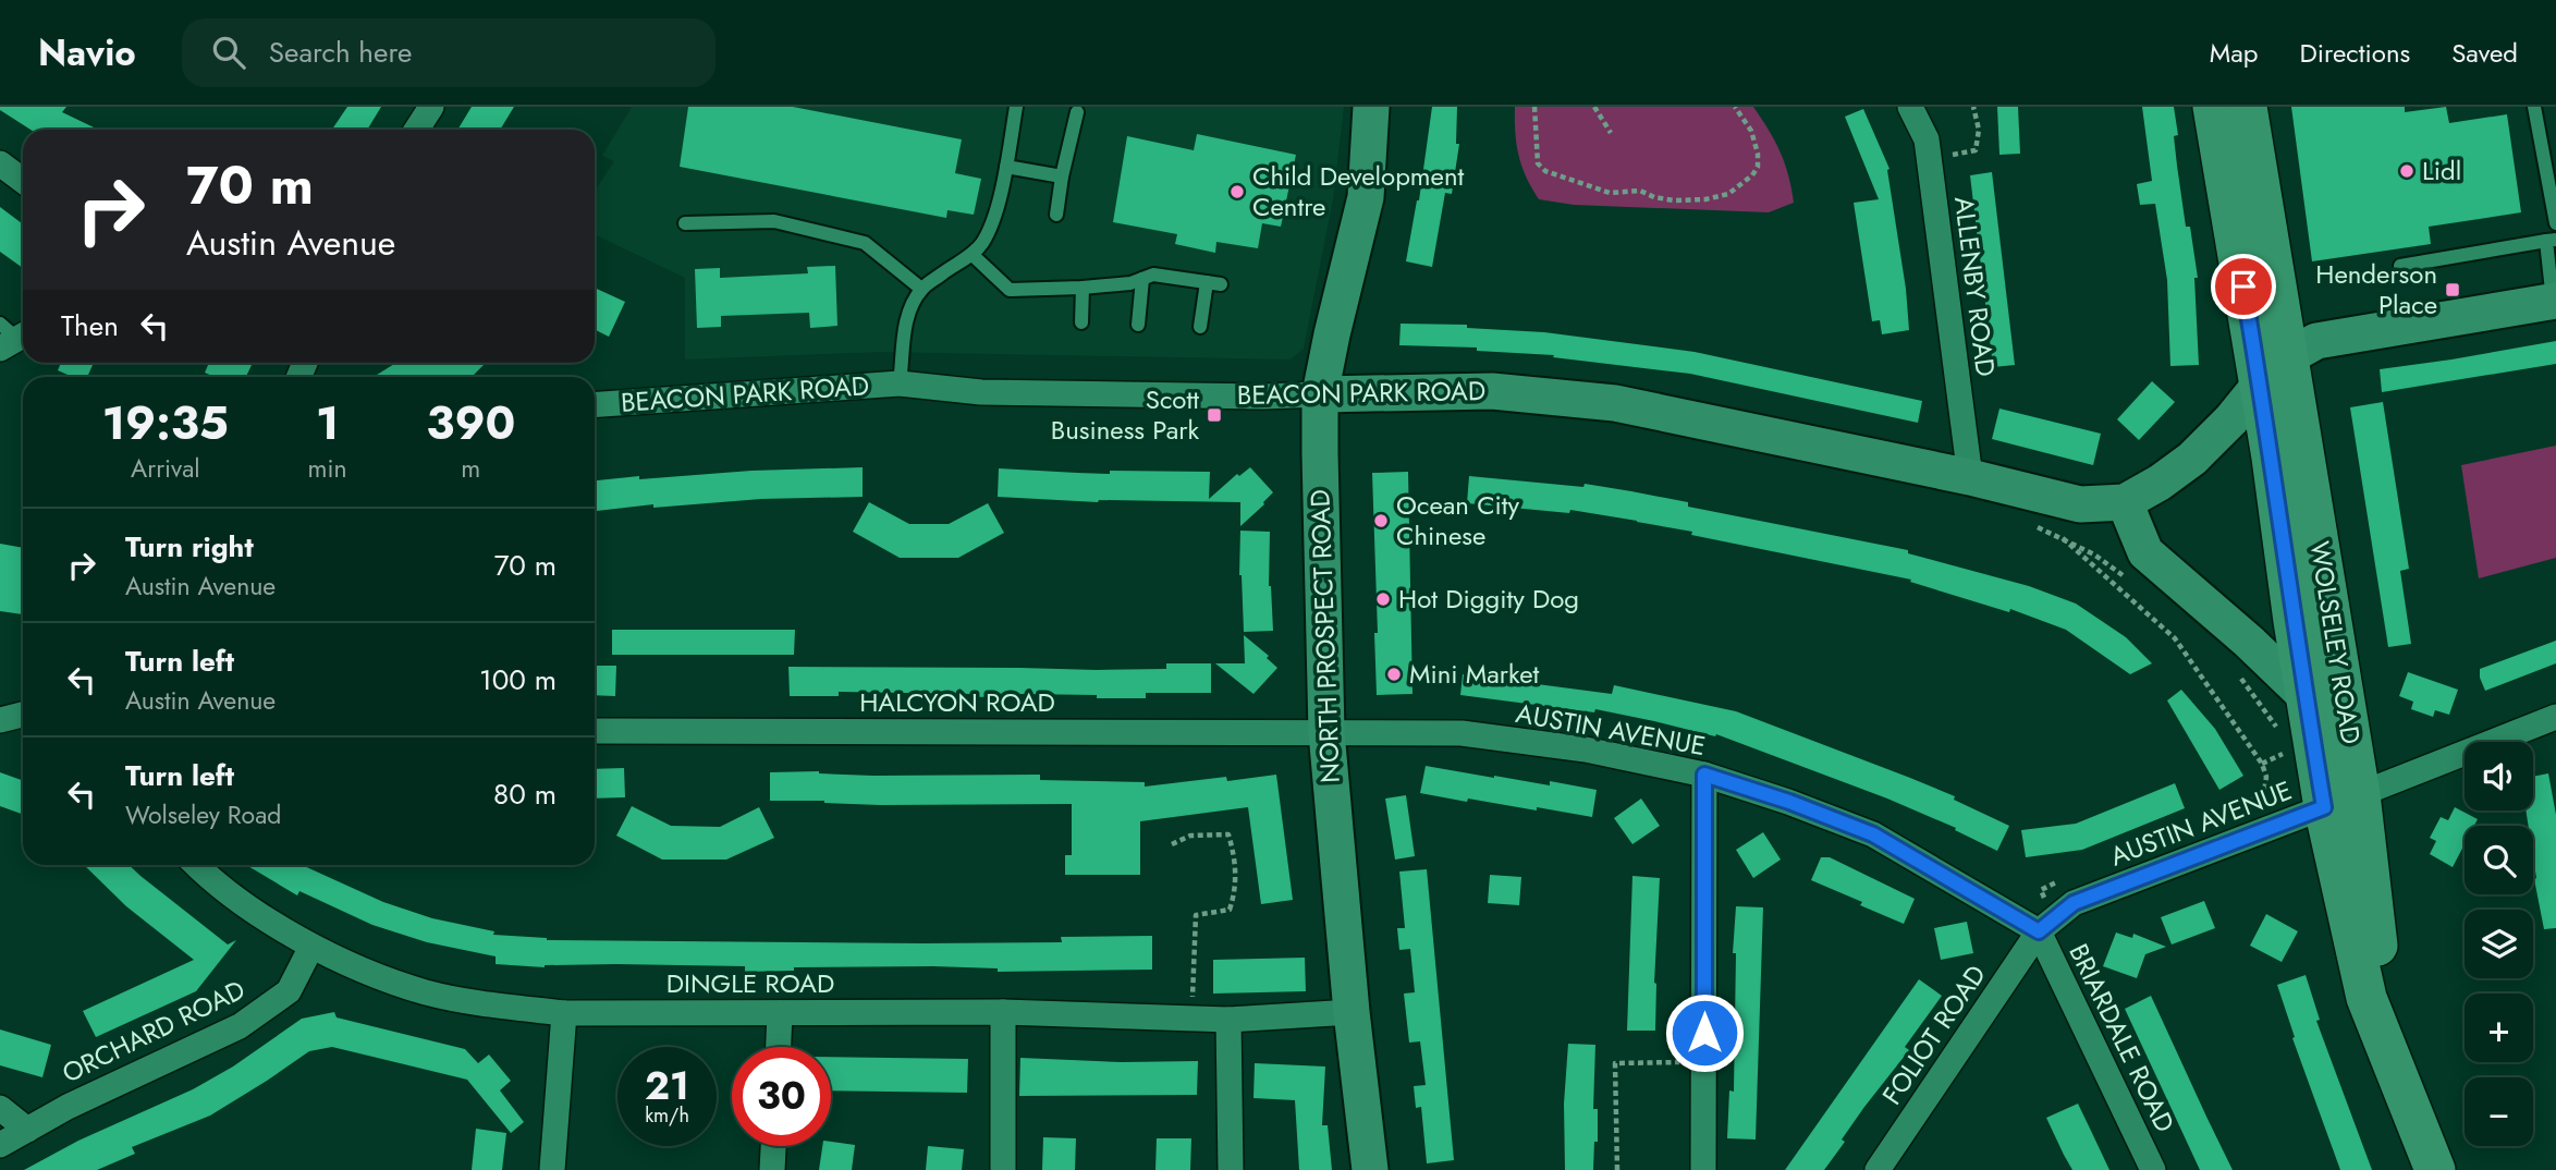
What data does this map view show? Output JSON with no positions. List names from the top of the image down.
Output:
{
  "streets": {
    "main road": ["WOLSELEY ROAD"],
    "street": [
      "ALLENBY ROAD",
      "BEACON PARK ROAD",
      "NORTH PROSPECT ROAD",
      "HALCYON ROAD",
      "AUSTIN AVENUE",
      "DINGLE ROAD",
      "ORCHARD ROAD",
      "FOLIOT ROAD",
      "BRIARDALE ROAD"
    ]
  },
  "crossings": [
    ["ALLENBY ROAD", "BEACON PARK ROAD"],
    ["BEACON PARK ROAD", "NORTH PROSPECT ROAD"],
    ["BEACON PARK ROAD", "WOLSELEY ROAD"],
    ["NORTH PROSPECT ROAD", "HALCYON ROAD"],
    ["NORTH PROSPECT ROAD", "AUSTIN AVENUE"],
    ["NORTH PROSPECT ROAD", "DINGLE ROAD"],
    ["WOLSELEY ROAD", "AUSTIN AVENUE"],
    ["HALCYON ROAD", "AUSTIN AVENUE"],
    ["AUSTIN AVENUE", "FOLIOT ROAD"],
    ["AUSTIN AVENUE", "BRIARDALE ROAD"],
    ["DINGLE ROAD", "ORCHARD ROAD"],
    ["FOLIOT ROAD", "BRIARDALE ROAD"]
  ],
  "places": {
    "other": [
      "Lidl",
      "Child Development Centre",
      "Ocean City Chinese",
      "Hot Diggity Dog",
      "Mini Market"
    ],
    "transit": ["Henderson Place", "Scott Business Park"]
  },
  "page": {
    "header": "Navio",
    "search": "Search here",
    "nav": ["Map", "Directions", "Saved"],
    "turn": ["70 m", "Austin Avenue"],
    "then": "Then",
    "eta": [
      "19:35",
      "Arrival",
      "1",
      "min",
      "390",
      "m"
    ],
    "list": [
      {
        "name": "Turn right",
        "note": "Austin Avenue",
        "value": "70 m"
      },
      {
        "name": "Turn left",
        "note": "Austin Avenue",
        "value": "100 m"
      },
      {
        "name": "Turn left",
        "note": "Wolseley Road",
        "value": "80 m"
      }
    ],
    "map_buttons": ["+", "−"],
    "speed": "21 km/h",
    "limit": "30"
  }
}
